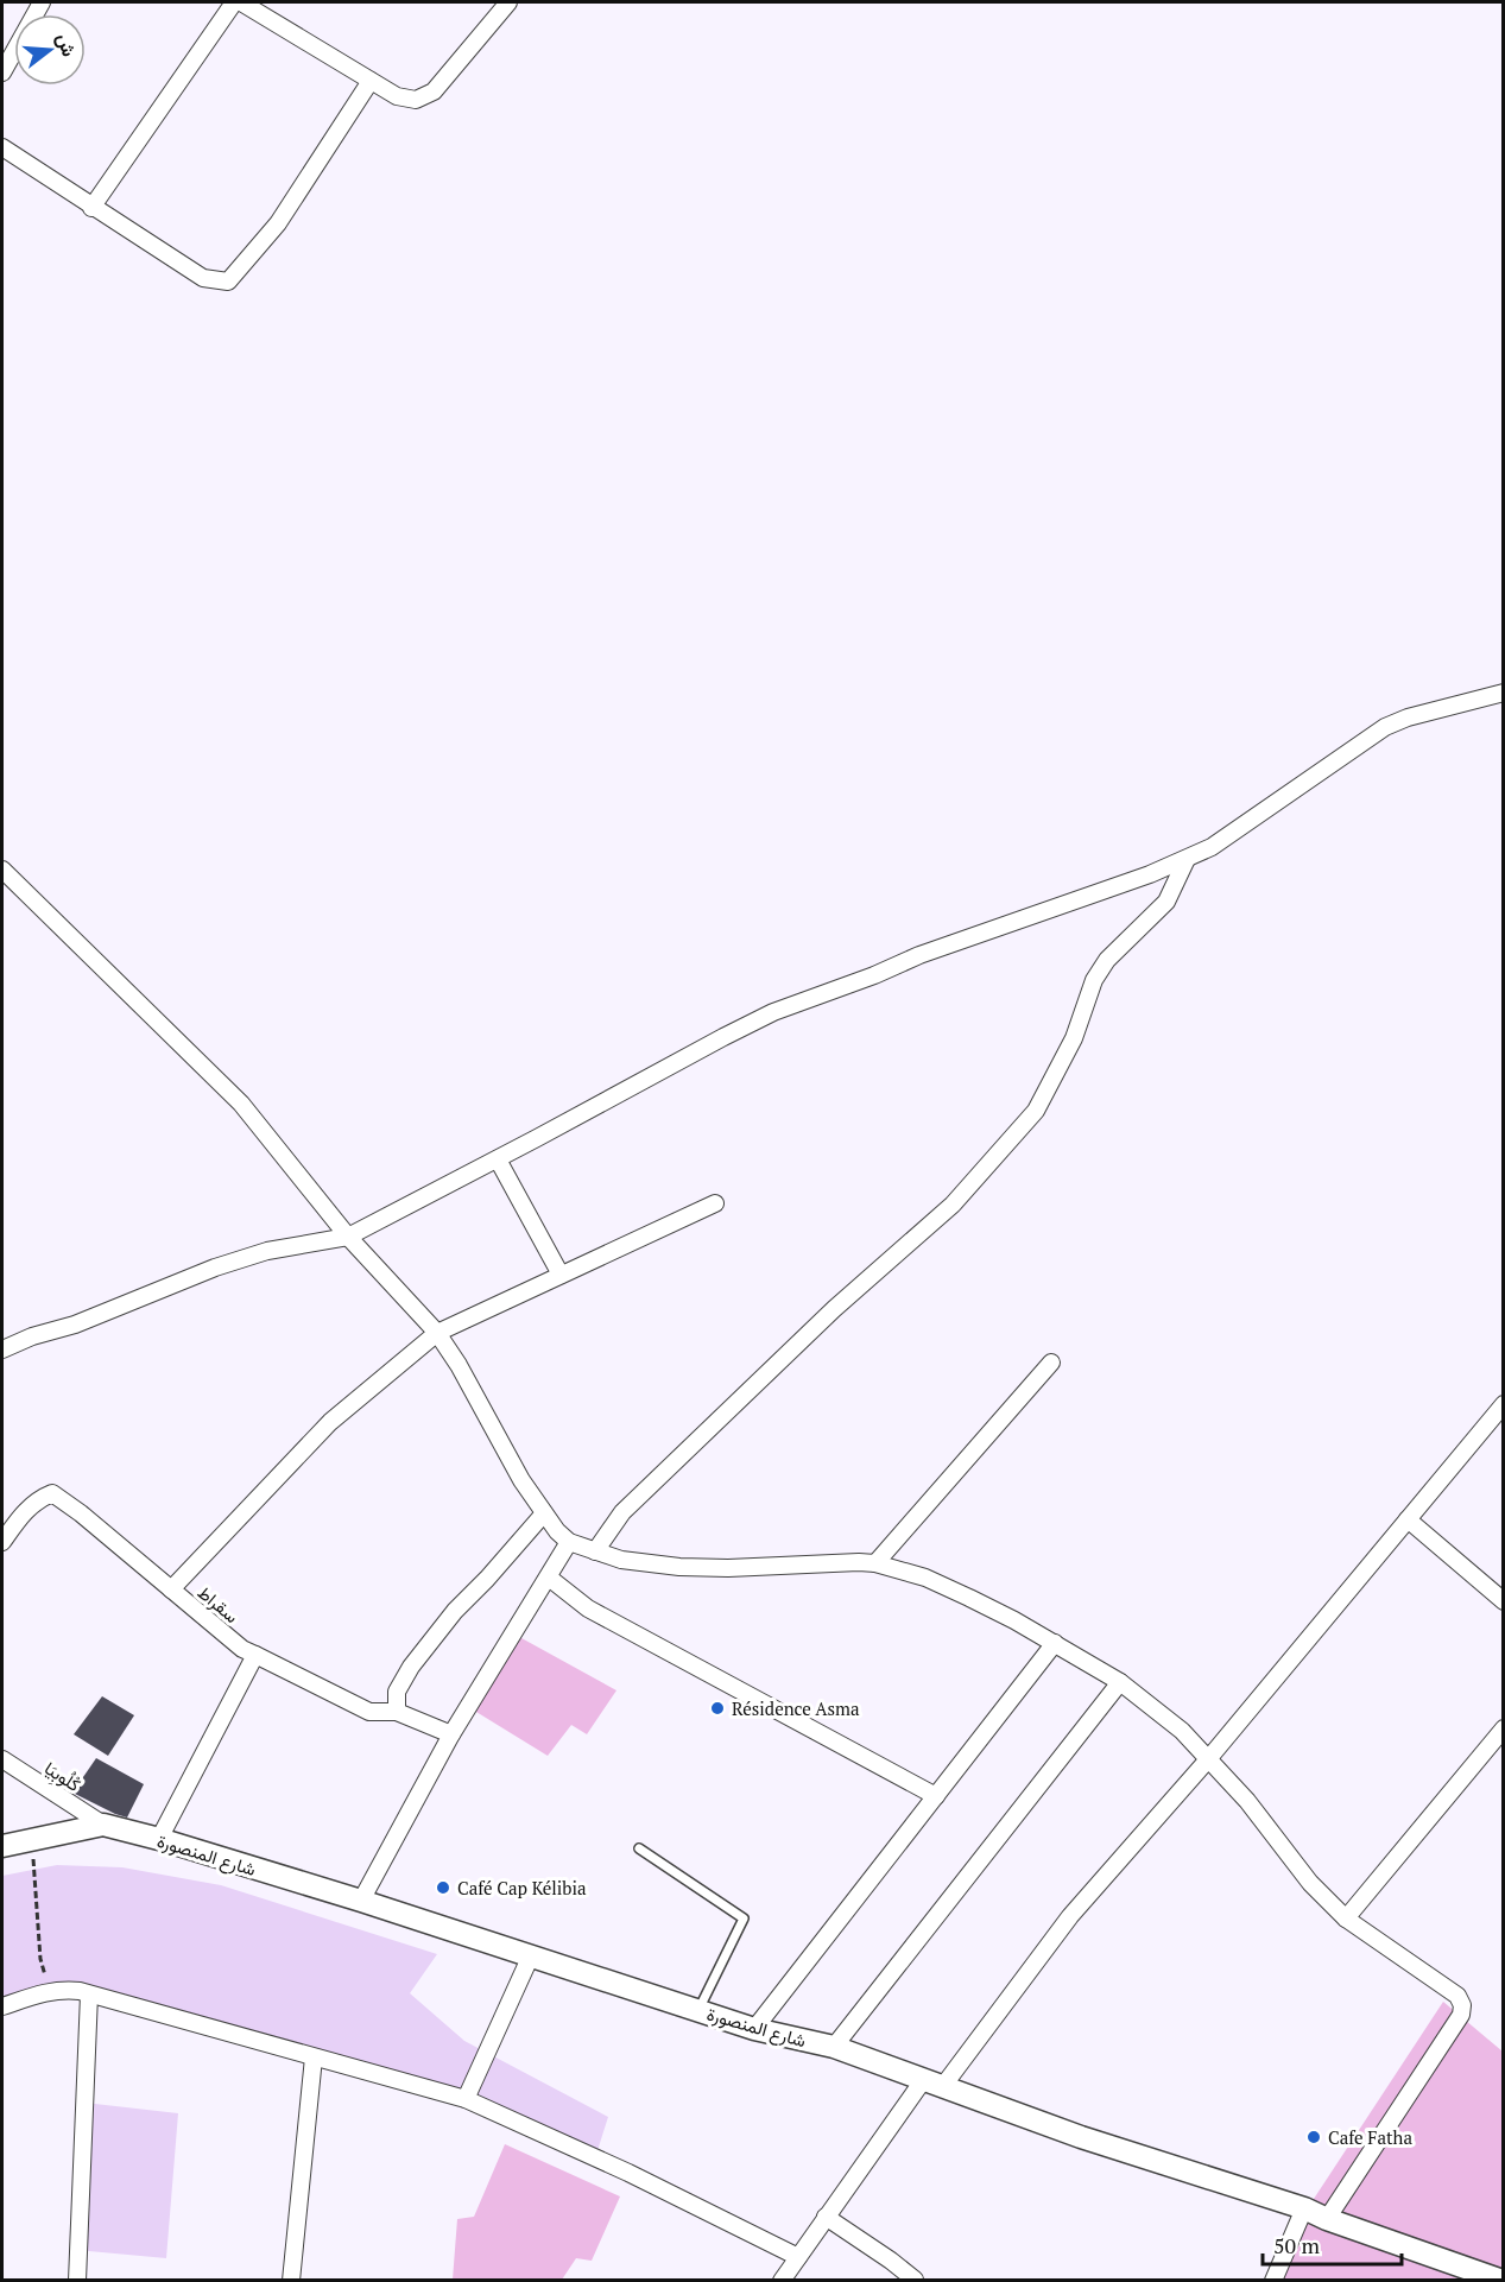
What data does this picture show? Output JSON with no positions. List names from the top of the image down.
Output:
{
  "streets": {
    "street": ["سقراط", "كْلُوبِيَا", "شارع المنصورة"]
  },
  "crossings": [
    ["كْلُوبِيَا", "شارع المنصورة"]
  ],
  "places": ["Résidence Asma", "Café Cap Kélibia", "Cafe Fatha"],
  "scale_bar": "50 m",
  "north": "right"
}
